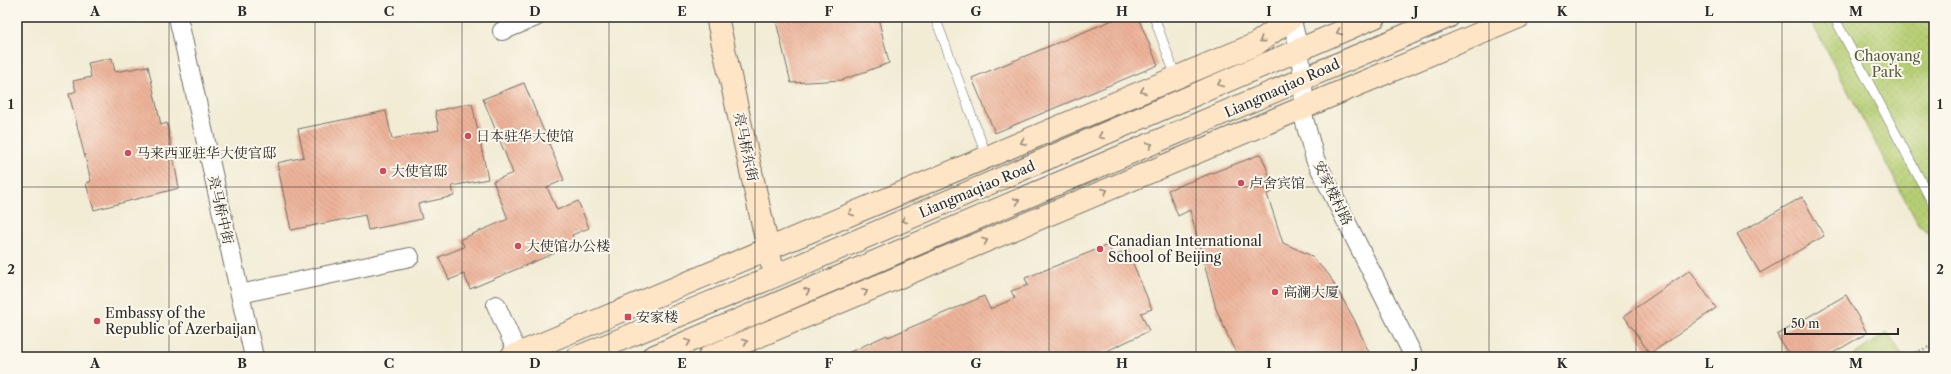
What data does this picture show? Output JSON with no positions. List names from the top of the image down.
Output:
{
  "streets": {
    "street": [
      "Liangmaqiao Road",
      "亮马桥东街",
      "安家楼村路",
      "亮马桥中街"
    ]
  },
  "crossings": [
    ["Liangmaqiao Road", "亮马桥东街"],
    ["Liangmaqiao Road", "安家楼村路"]
  ],
  "parks": ["Chaoyang Park"],
  "places": {
    "other": [
      "日本驻华大使馆",
      "马来西亚驻华大使官邸",
      "大使官邸",
      "卢舍宾馆",
      "大使馆办公楼",
      "Canadian International School of Beijing",
      "高澜大厦",
      "Embassy of the Republic of Azerbaijan"
    ],
    "transit": ["安家楼"]
  },
  "scale_bar": "50 m",
  "grid": {
    "columns": [
      "A",
      "B",
      "C",
      "D",
      "E",
      "F",
      "G",
      "H",
      "I",
      "J",
      "K",
      "L",
      "M"
    ],
    "rows": ["1", "2"]
  }
}
